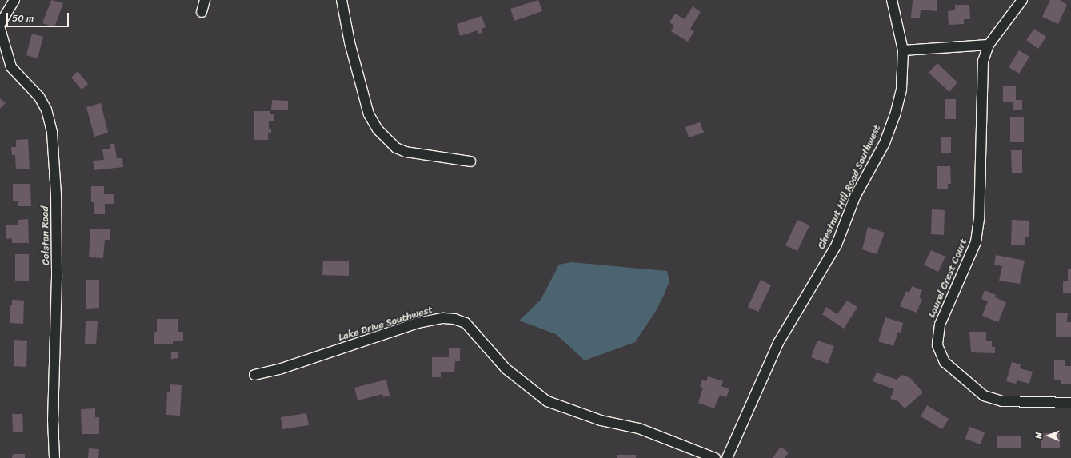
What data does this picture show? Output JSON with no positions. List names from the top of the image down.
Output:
{
  "streets": {
    "street": [
      "Chestnut Hill Road Southwest",
      "Colston Road",
      "Laurel Crest Court",
      "Lake Drive Southwest"
    ]
  },
  "scale_bar": "50 m",
  "north": "left"
}
